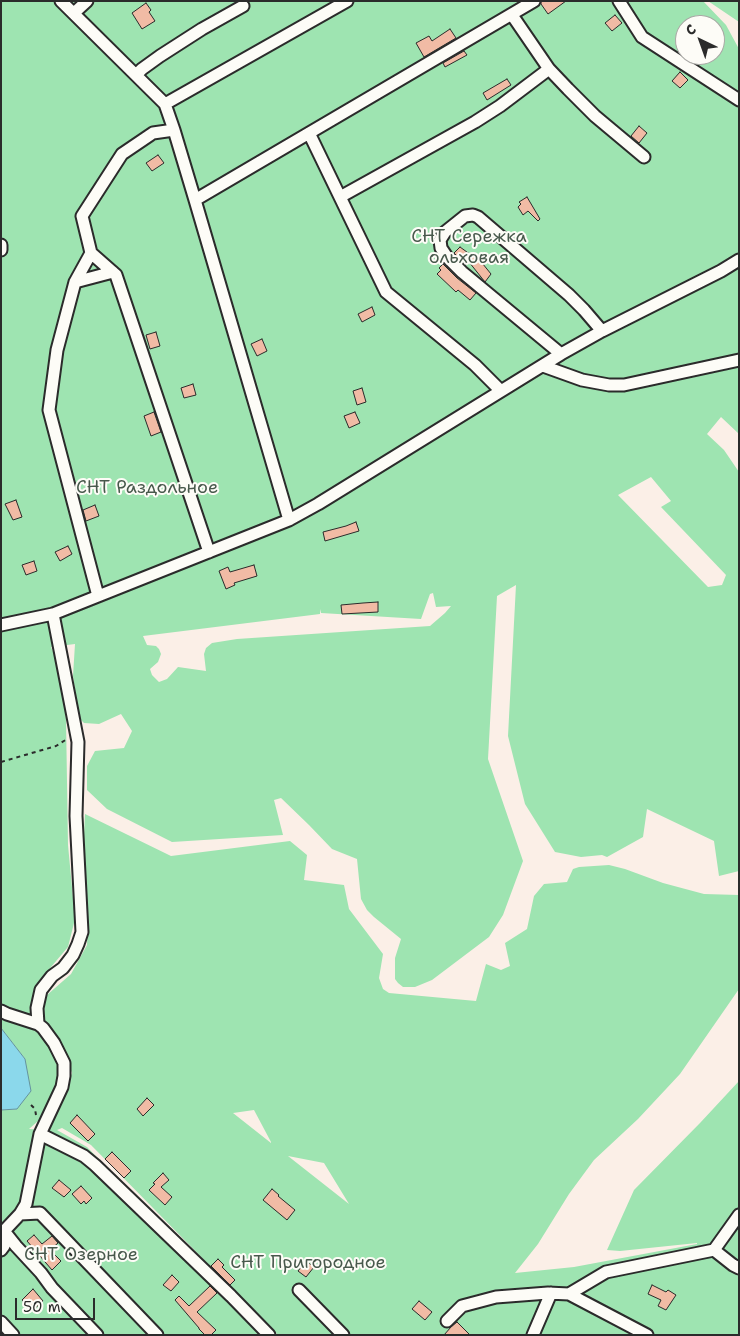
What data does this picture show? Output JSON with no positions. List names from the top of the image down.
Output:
{
  "parks": [
    "СНТ Сережка ольховая",
    "СНТ Раздольное",
    "СНТ Озерное",
    "СНТ Пригородное"
  ],
  "scale_bar": "50 m",
  "north": "top left"
}
